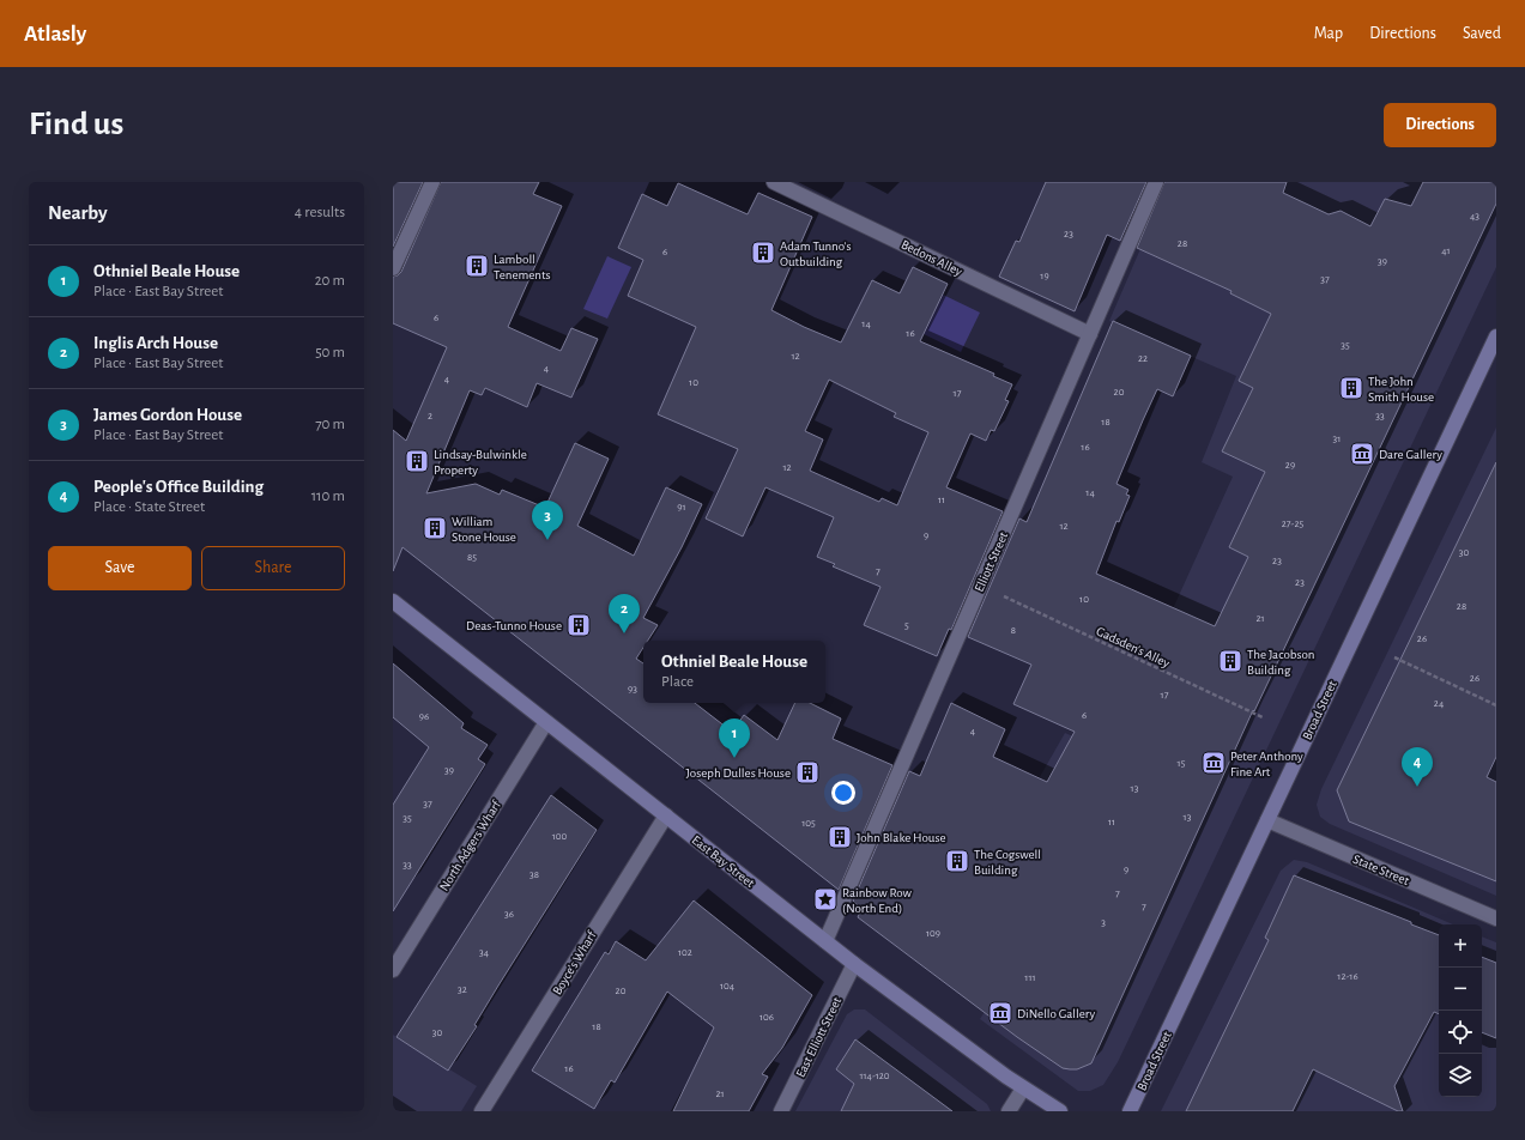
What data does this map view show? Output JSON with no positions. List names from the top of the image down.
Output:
{
  "streets": {
    "street": [
      "Bedons Alley",
      "Elliott Street",
      "Broad Street",
      "North Adgers Wharf",
      "East Bay Street",
      "State Street",
      "Boyce's Wharf",
      "East Elliott Street"
    ],
    "path": ["Gadsden's Alley"]
  },
  "crossings": [
    ["Bedons Alley", "Elliott Street"],
    ["Elliott Street", "East Bay Street"],
    ["Broad Street", "State Street"],
    ["North Adgers Wharf", "East Bay Street"],
    ["East Bay Street", "Boyce's Wharf"],
    ["East Bay Street", "East Elliott Street"]
  ],
  "places": {
    "building": [
      "Adam Tunno's Outbuilding",
      "Lamboll Tenements",
      "The John Smith House",
      "Lindsay-Bulwinkle Property",
      "William Stone House",
      "Deas-Tunno House",
      "The Jacobson Building",
      "Joseph Dulles House",
      "John Blake House",
      "The Cogswell Building"
    ],
    "museum": ["Dare Gallery", "Peter Anthony Fine Art", "DiNello Gallery"],
    "place": ["Rainbow Row (North End)"]
  },
  "house_numbers": [
    "43",
    "23",
    "28",
    "41",
    "6",
    "39",
    "19",
    "37",
    "6",
    "14",
    "16",
    "35",
    "12",
    "22",
    "4",
    "4",
    "10",
    "20",
    "17",
    "2",
    "33",
    "18",
    "31",
    "16",
    "29",
    "12",
    "14",
    "11",
    "91",
    "27-25",
    "12",
    "9",
    "30",
    "85",
    "23",
    "7",
    "23",
    "10",
    "28",
    "21",
    "5",
    "8",
    "26",
    "26",
    "93",
    "17",
    "24",
    "6",
    "96",
    "4",
    "15",
    "39",
    "13",
    "37",
    "13",
    "35",
    "11",
    "105",
    "100",
    "33",
    "9",
    "38",
    "7",
    "7",
    "36",
    "3",
    "109",
    "34",
    "102",
    "12-16",
    "111",
    "104",
    "32",
    "20",
    "106",
    "18",
    "30",
    "16",
    "114-120",
    "21"
  ],
  "page": {
    "header": "Atlasly",
    "nav": ["Map", "Directions", "Saved"],
    "buttons": [
      "Directions",
      ["Save", "Share"]
    ],
    "title": "Find us",
    "heading": ["Nearby", "4 results"],
    "list": [
      {
        "mark": "1",
        "name": "Othniel Beale House",
        "note": "Place · East Bay Street",
        "value": "20 m"
      },
      {
        "mark": "2",
        "name": "Inglis Arch House",
        "note": "Place · East Bay Street",
        "value": "50 m"
      },
      {
        "mark": "3",
        "name": "James Gordon House",
        "note": "Place · East Bay Street",
        "value": "70 m"
      },
      {
        "mark": "4",
        "name": "People's Office Building",
        "note": "Place · State Street",
        "value": "110 m"
      }
    ],
    "pins": [
      "3",
      "2",
      "1",
      "4"
    ],
    "popup": ["Othniel Beale House", "Place"],
    "map_buttons": ["+", "−"]
  }
}
